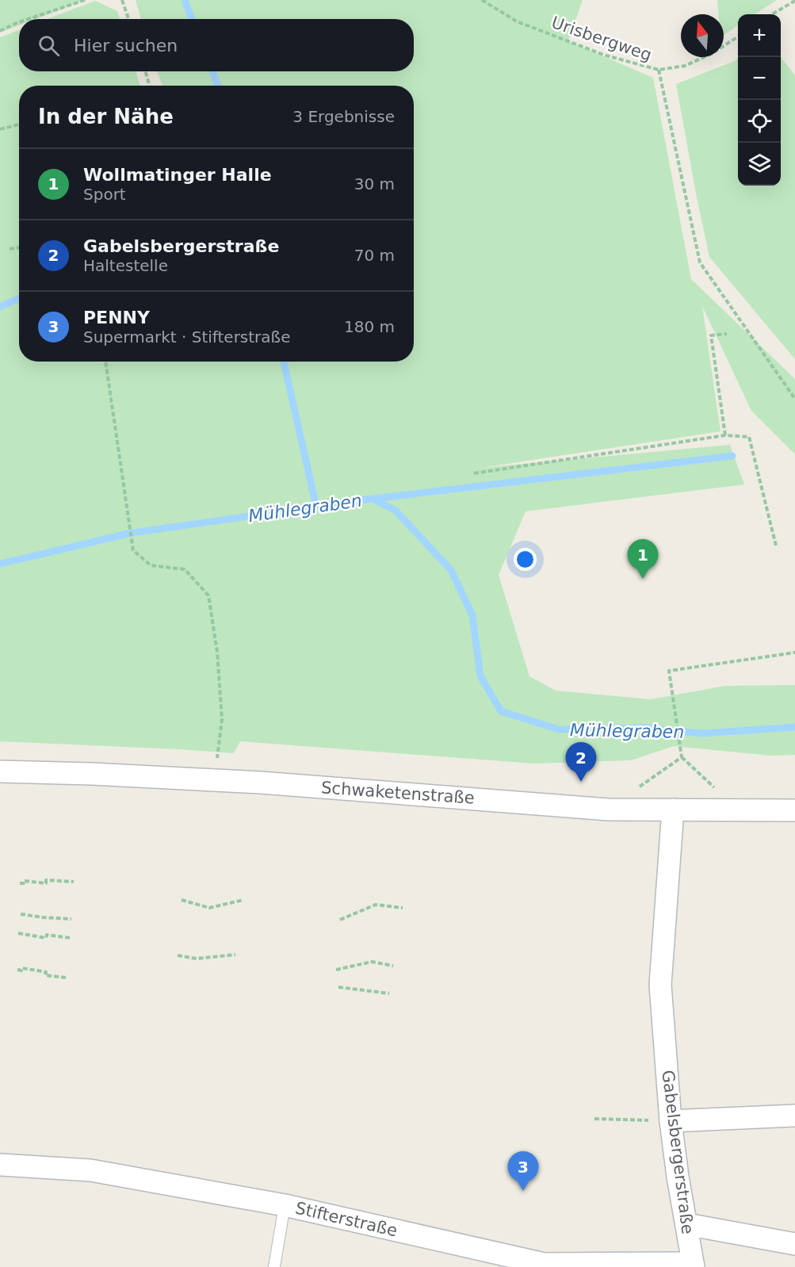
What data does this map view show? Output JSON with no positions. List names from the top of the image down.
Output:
{
  "streets": {
    "street": ["Schwaketenstraße", "Gabelsbergerstraße", "Stifterstraße"],
    "path": ["Urisbergweg"]
  },
  "crossings": [
    ["Schwaketenstraße", "Gabelsbergerstraße"],
    ["Gabelsbergerstraße", "Stifterstraße"]
  ],
  "water": ["Mühlegraben"],
  "north": "top",
  "page": {
    "map_buttons": ["+", "−"],
    "search": "Hier suchen",
    "heading": ["In der Nähe", "3 Ergebnisse"],
    "list": [
      {
        "mark": "1",
        "name": "Wollmatinger Halle",
        "note": "Sport",
        "value": "30 m"
      },
      {
        "mark": "2",
        "name": "Gabelsbergerstraße",
        "note": "Haltestelle",
        "value": "70 m"
      },
      {
        "mark": "3",
        "name": "PENNY",
        "note": "Supermarkt · Stifterstraße",
        "value": "180 m"
      }
    ],
    "pins": ["1", "2", "3"]
  }
}
